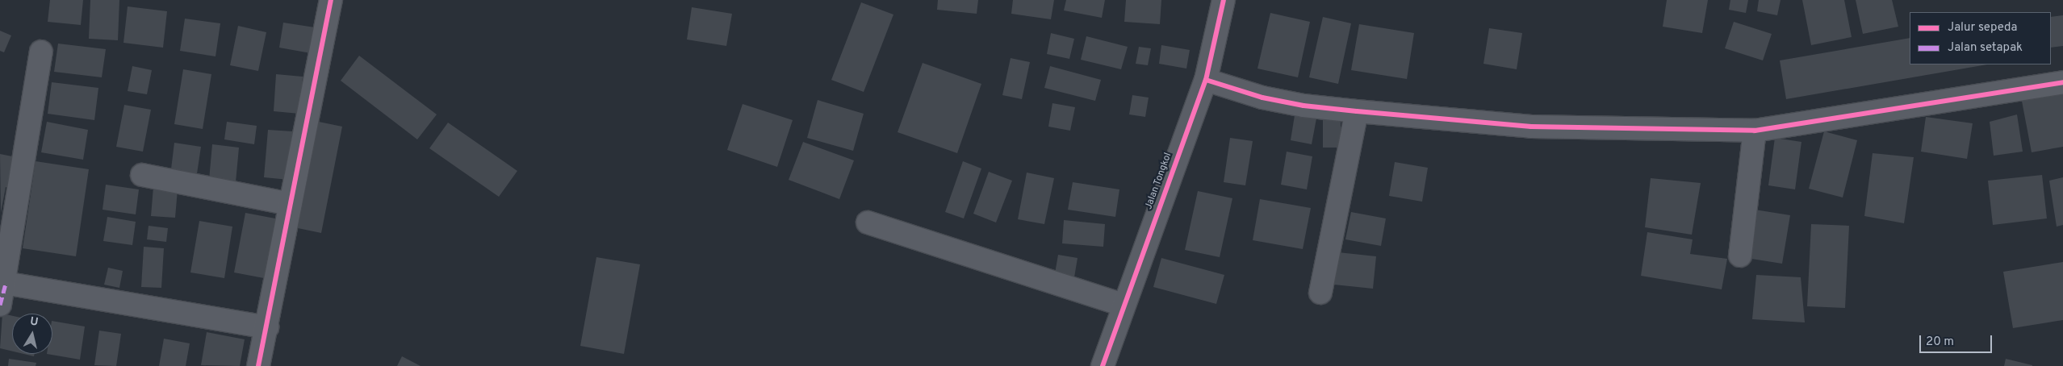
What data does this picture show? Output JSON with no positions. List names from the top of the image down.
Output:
{
  "streets": {
    "street": ["Jalan Tongkol"]
  },
  "legend": ["Jalur sepeda", "Jalan setapak"],
  "scale_bar": "20 m",
  "north": "top"
}
